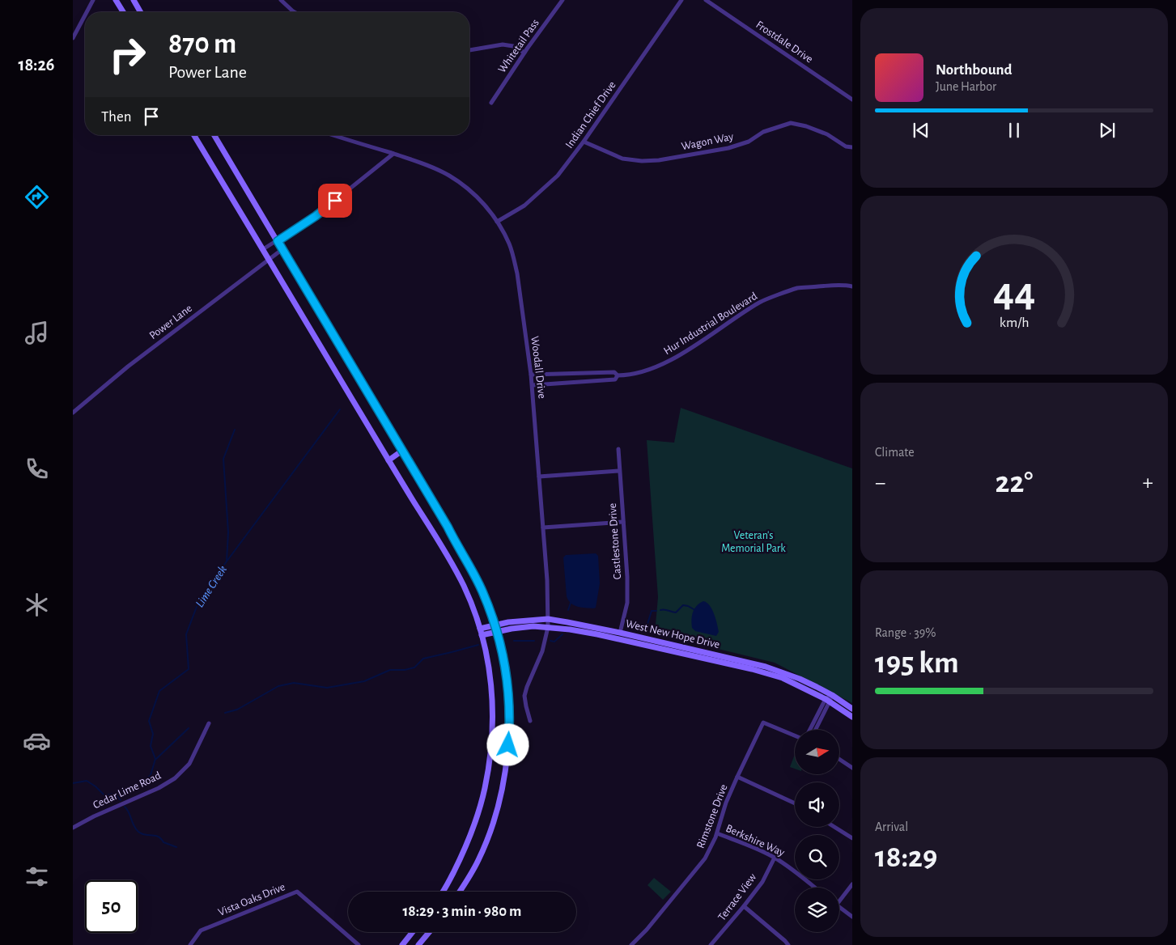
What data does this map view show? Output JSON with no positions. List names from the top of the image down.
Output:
{
  "streets": {
    "main road": ["West New Hope Drive"],
    "street": [
      "Frostdale Drive",
      "Whitetail Pass",
      "Indian Chief Drive",
      "Wagon Way",
      "Power Lane",
      "Hur Industrial Boulevard",
      "Woodall Drive",
      "Castlestone Drive",
      "Cedar Lime Road",
      "Rimstone Drive",
      "Berkshire Way",
      "Terrace View",
      "Vista Oaks Drive"
    ]
  },
  "crossings": [
    ["Indian Chief Drive", "Wagon Way"],
    ["Indian Chief Drive", "Woodall Drive"],
    ["Hur Industrial Boulevard", "Woodall Drive"],
    ["Woodall Drive", "West New Hope Drive"],
    ["Castlestone Drive", "West New Hope Drive"],
    ["Rimstone Drive", "Berkshire Way"],
    ["Berkshire Way", "Terrace View"]
  ],
  "water": ["Lime Creek"],
  "parks": ["Veteran's Memorial Park"],
  "north": "right",
  "page": {
    "tabs": "18:26",
    "turn": ["870 m", "Power Lane"],
    "song": ["Northbound", "June Harbor"],
    "then": "Then",
    "tile": [
      "Climate",
      ["Range · 39%", "195 km"],
      ["Arrival", "18:29"]
    ],
    "heat": ["−", "22°", "+"],
    "limit": "50",
    "trip": "18:29 · 3 min · 980 m",
    "gauge": ["44", "km/h"]
  }
}
